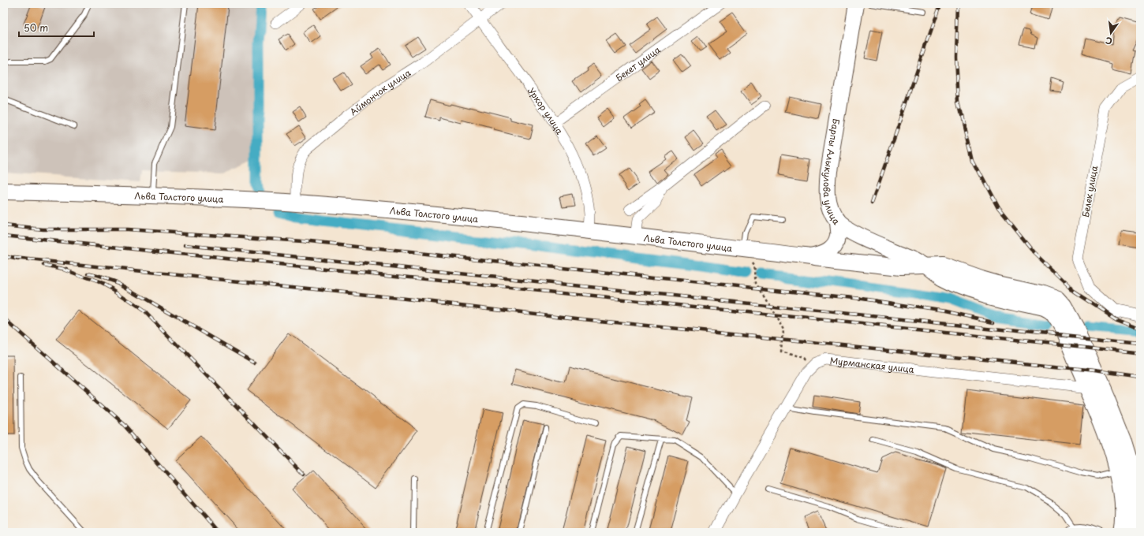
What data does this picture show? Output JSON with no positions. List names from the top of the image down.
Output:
{
  "streets": {
    "main road": ["Барпы Алыкулова улица", "Льва Толстого улица"],
    "street": [
      "Бекет улица",
      "Аймончок улица",
      "Уркор улица",
      "Белек улица",
      "Мурманская улица"
    ]
  },
  "crossings": [
    ["Бекет улица", "Уркор улица"],
    ["Аймончок улица", "Уркор улица"],
    ["Аймончок улица", "Льва Толстого улица"],
    ["Уркор улица", "Льва Толстого улица"],
    ["Барпы Алыкулова улица", "Льва Толстого улица"],
    ["Барпы Алыкулова улица", "Мурманская улица"]
  ],
  "scale_bar": "50 m",
  "north": "bottom"
}
